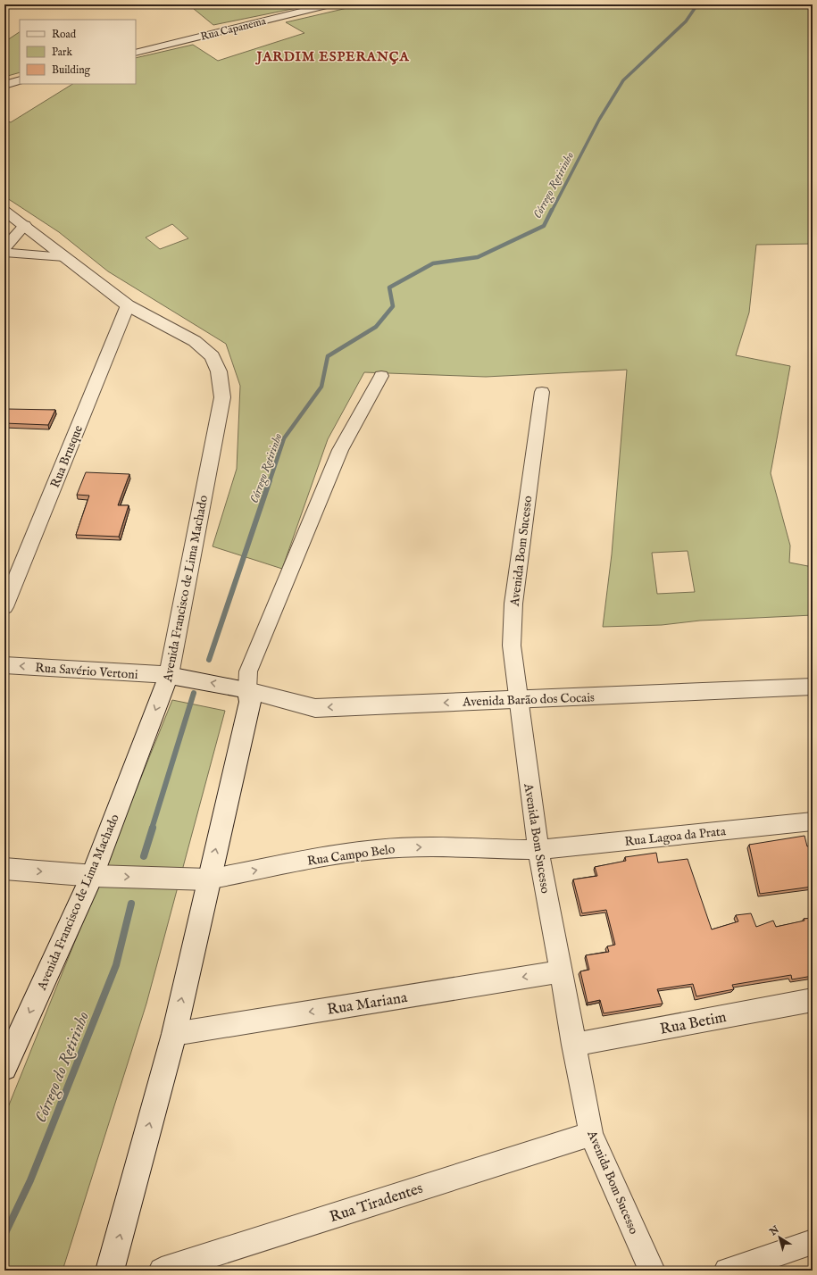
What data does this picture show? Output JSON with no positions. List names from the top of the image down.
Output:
{
  "streets": {
    "street": [
      "Rua Capanema",
      "Rua Brusque",
      "Avenida Bom Sucesso",
      "Avenida Francisco de Lima Machado",
      "Rua Savério Vertoni",
      "Avenida Barão dos Cocais",
      "Rua Lagoa da Prata",
      "Rua Campo Belo",
      "Rua Mariana",
      "Rua Betim",
      "Rua Tiradentes"
    ]
  },
  "crossings": [
    ["Rua Brusque", "Avenida Francisco de Lima Machado"],
    ["Avenida Bom Sucesso", "Avenida Barão dos Cocais"],
    ["Avenida Bom Sucesso", "Rua Lagoa da Prata"],
    ["Avenida Bom Sucesso", "Rua Campo Belo"],
    ["Avenida Bom Sucesso", "Rua Mariana"],
    ["Avenida Bom Sucesso", "Rua Betim"],
    ["Avenida Bom Sucesso", "Rua Tiradentes"],
    ["Avenida Francisco de Lima Machado", "Rua Savério Vertoni"],
    ["Rua Savério Vertoni", "Avenida Barão dos Cocais"],
    ["Rua Lagoa da Prata", "Rua Campo Belo"]
  ],
  "one_way": [
    "Rua Savério Vertoni",
    "Avenida Barão dos Cocais",
    "Rua Campo Belo",
    "Rua Mariana"
  ],
  "districts": ["JARDIM ESPERANÇA"],
  "water": ["Córrego Retirinho", "Córrego do Retirinho"],
  "legend": ["Road", "Park", "Building"],
  "north": "top left"
}
